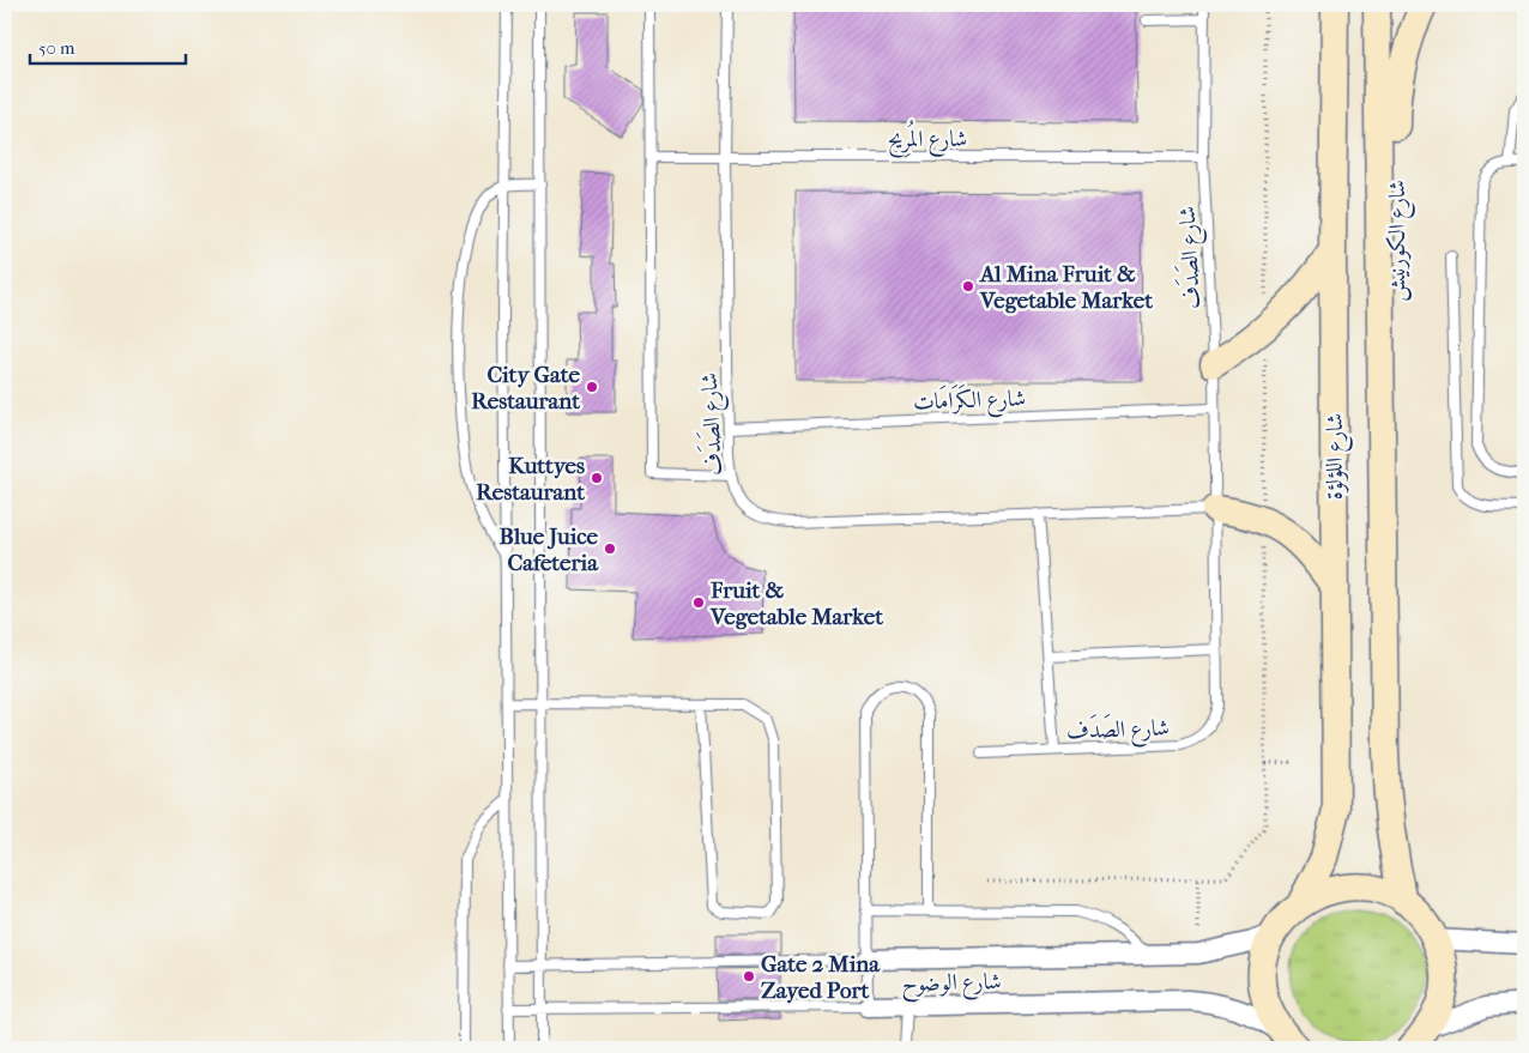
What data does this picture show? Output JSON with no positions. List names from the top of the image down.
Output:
{
  "streets": {
    "street": ["شارع الكورنيش", "شارع اللؤلؤة", "شارع الوضوح"],
    "lane": ["شارع المُرِيح", "شارع الصَدَف", "شارع الكَرَامَات"]
  },
  "crossings": [
    ["شارع المُرِيح", "شارع الصَدَف"],
    ["شارع الصَدَف", "شارع الكَرَامَات"]
  ],
  "places": [
    "Al Mina Fruit & Vegetable Market",
    "City Gate Restaurant",
    "Kuttyes Restaurant",
    "Blue Juice Cafeteria",
    "Fruit & Vegetable Market",
    "Gate 2 Mina Zayed Port"
  ],
  "scale_bar": "50 m"
}
